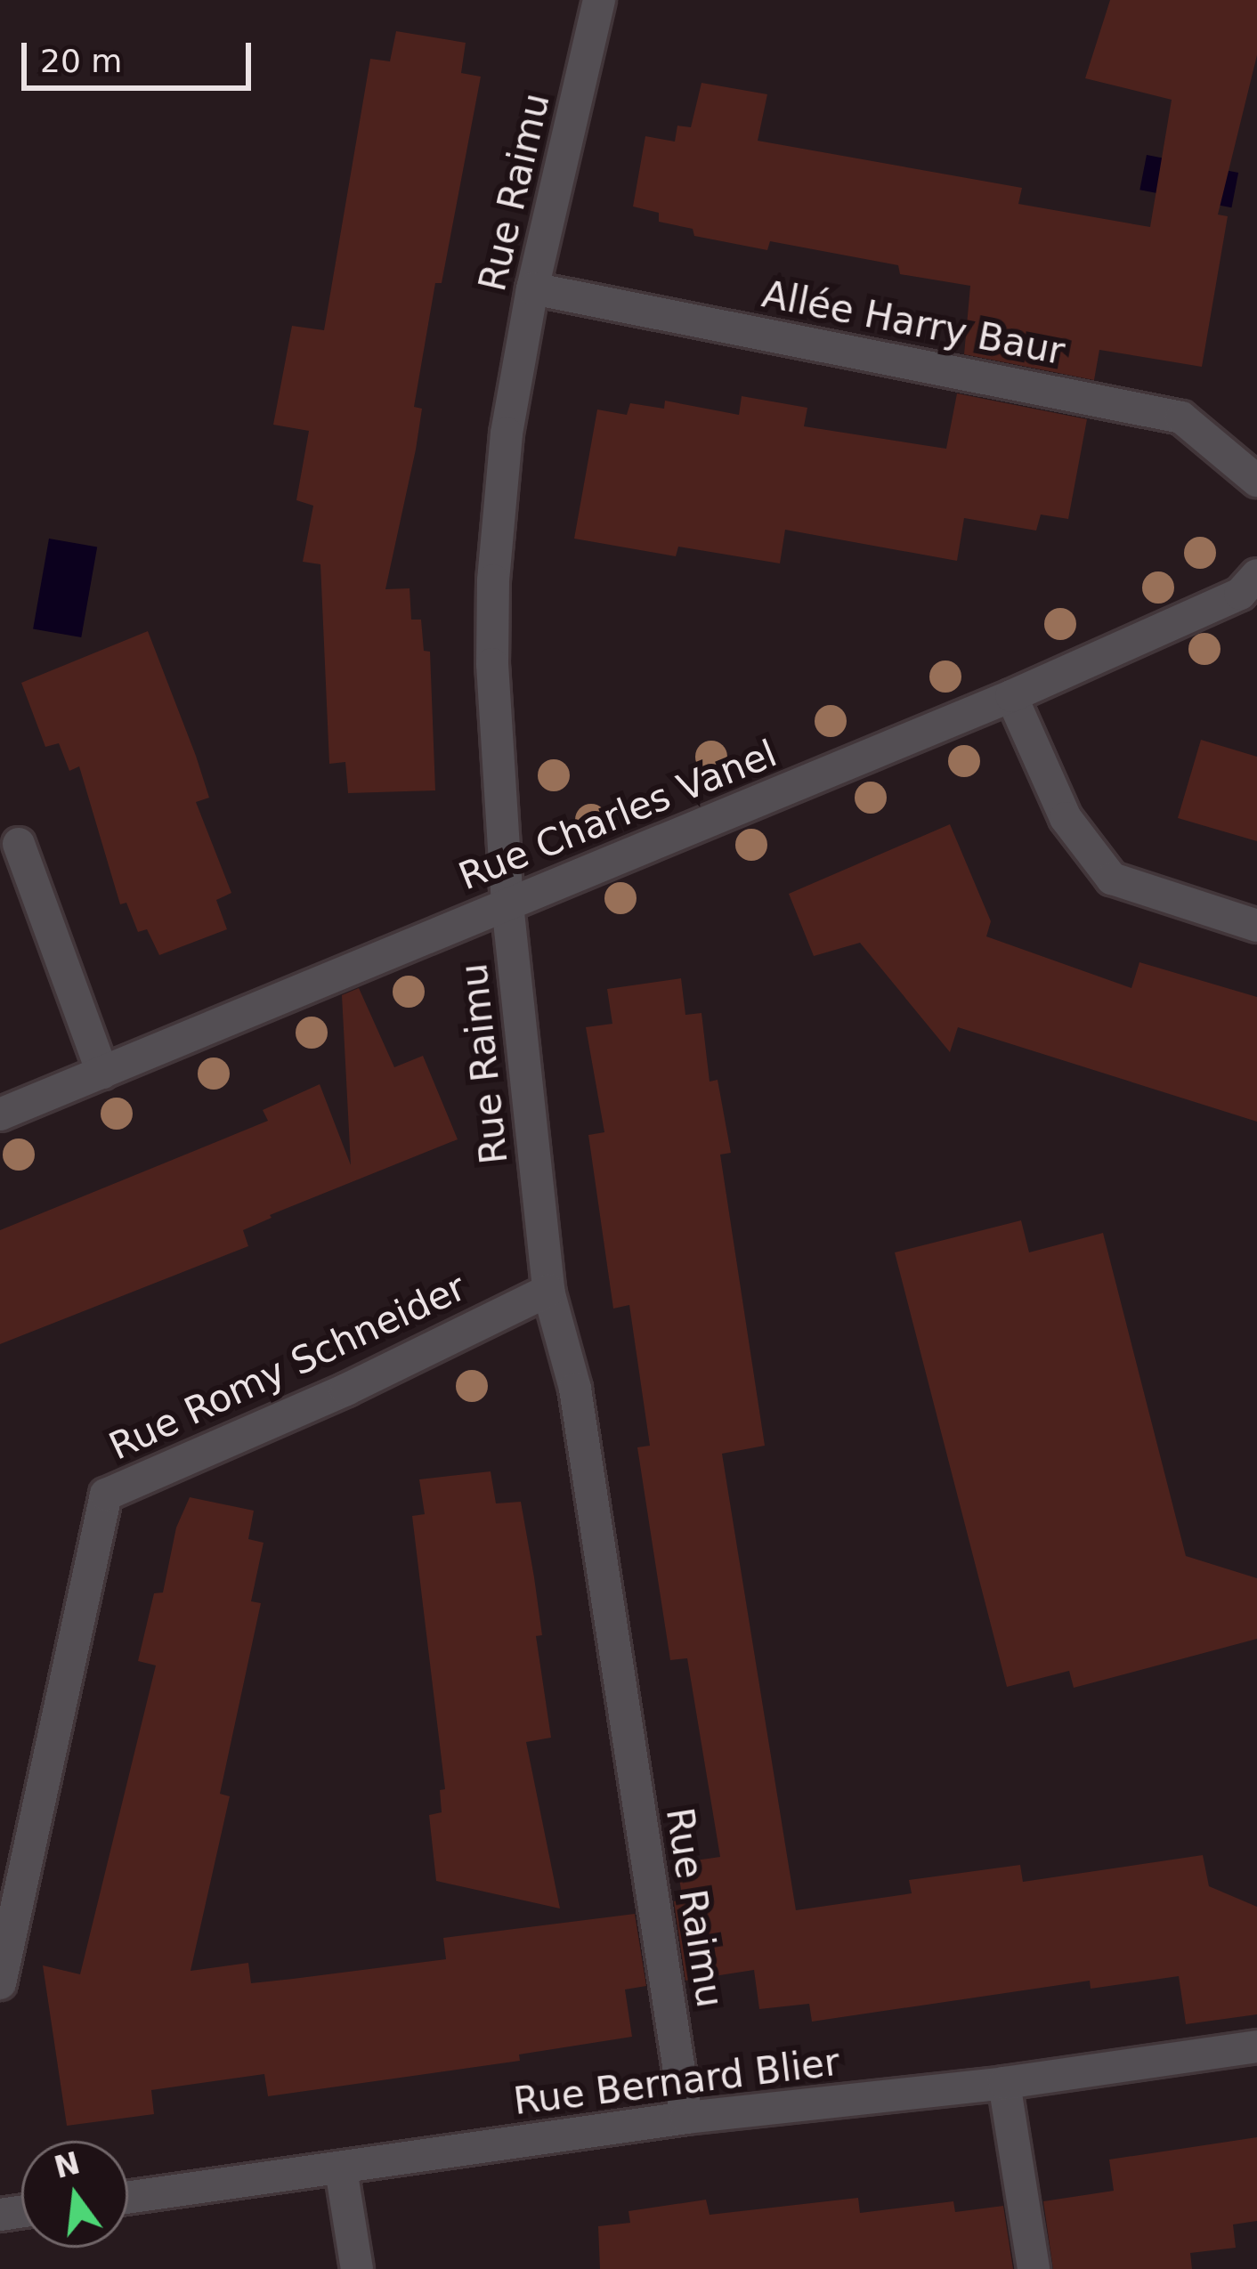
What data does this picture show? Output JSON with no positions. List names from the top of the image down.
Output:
{
  "streets": {
    "street": [
      "Rue Raimu",
      "Allée Harry Baur",
      "Rue Charles Vanel",
      "Rue Romy Schneider",
      "Rue Bernard Blier"
    ]
  },
  "crossings": [
    ["Rue Raimu", "Allée Harry Baur"],
    ["Rue Raimu", "Rue Charles Vanel"],
    ["Rue Raimu", "Rue Romy Schneider"],
    ["Rue Raimu", "Rue Bernard Blier"]
  ],
  "scale_bar": "20 m",
  "north": "top"
}
